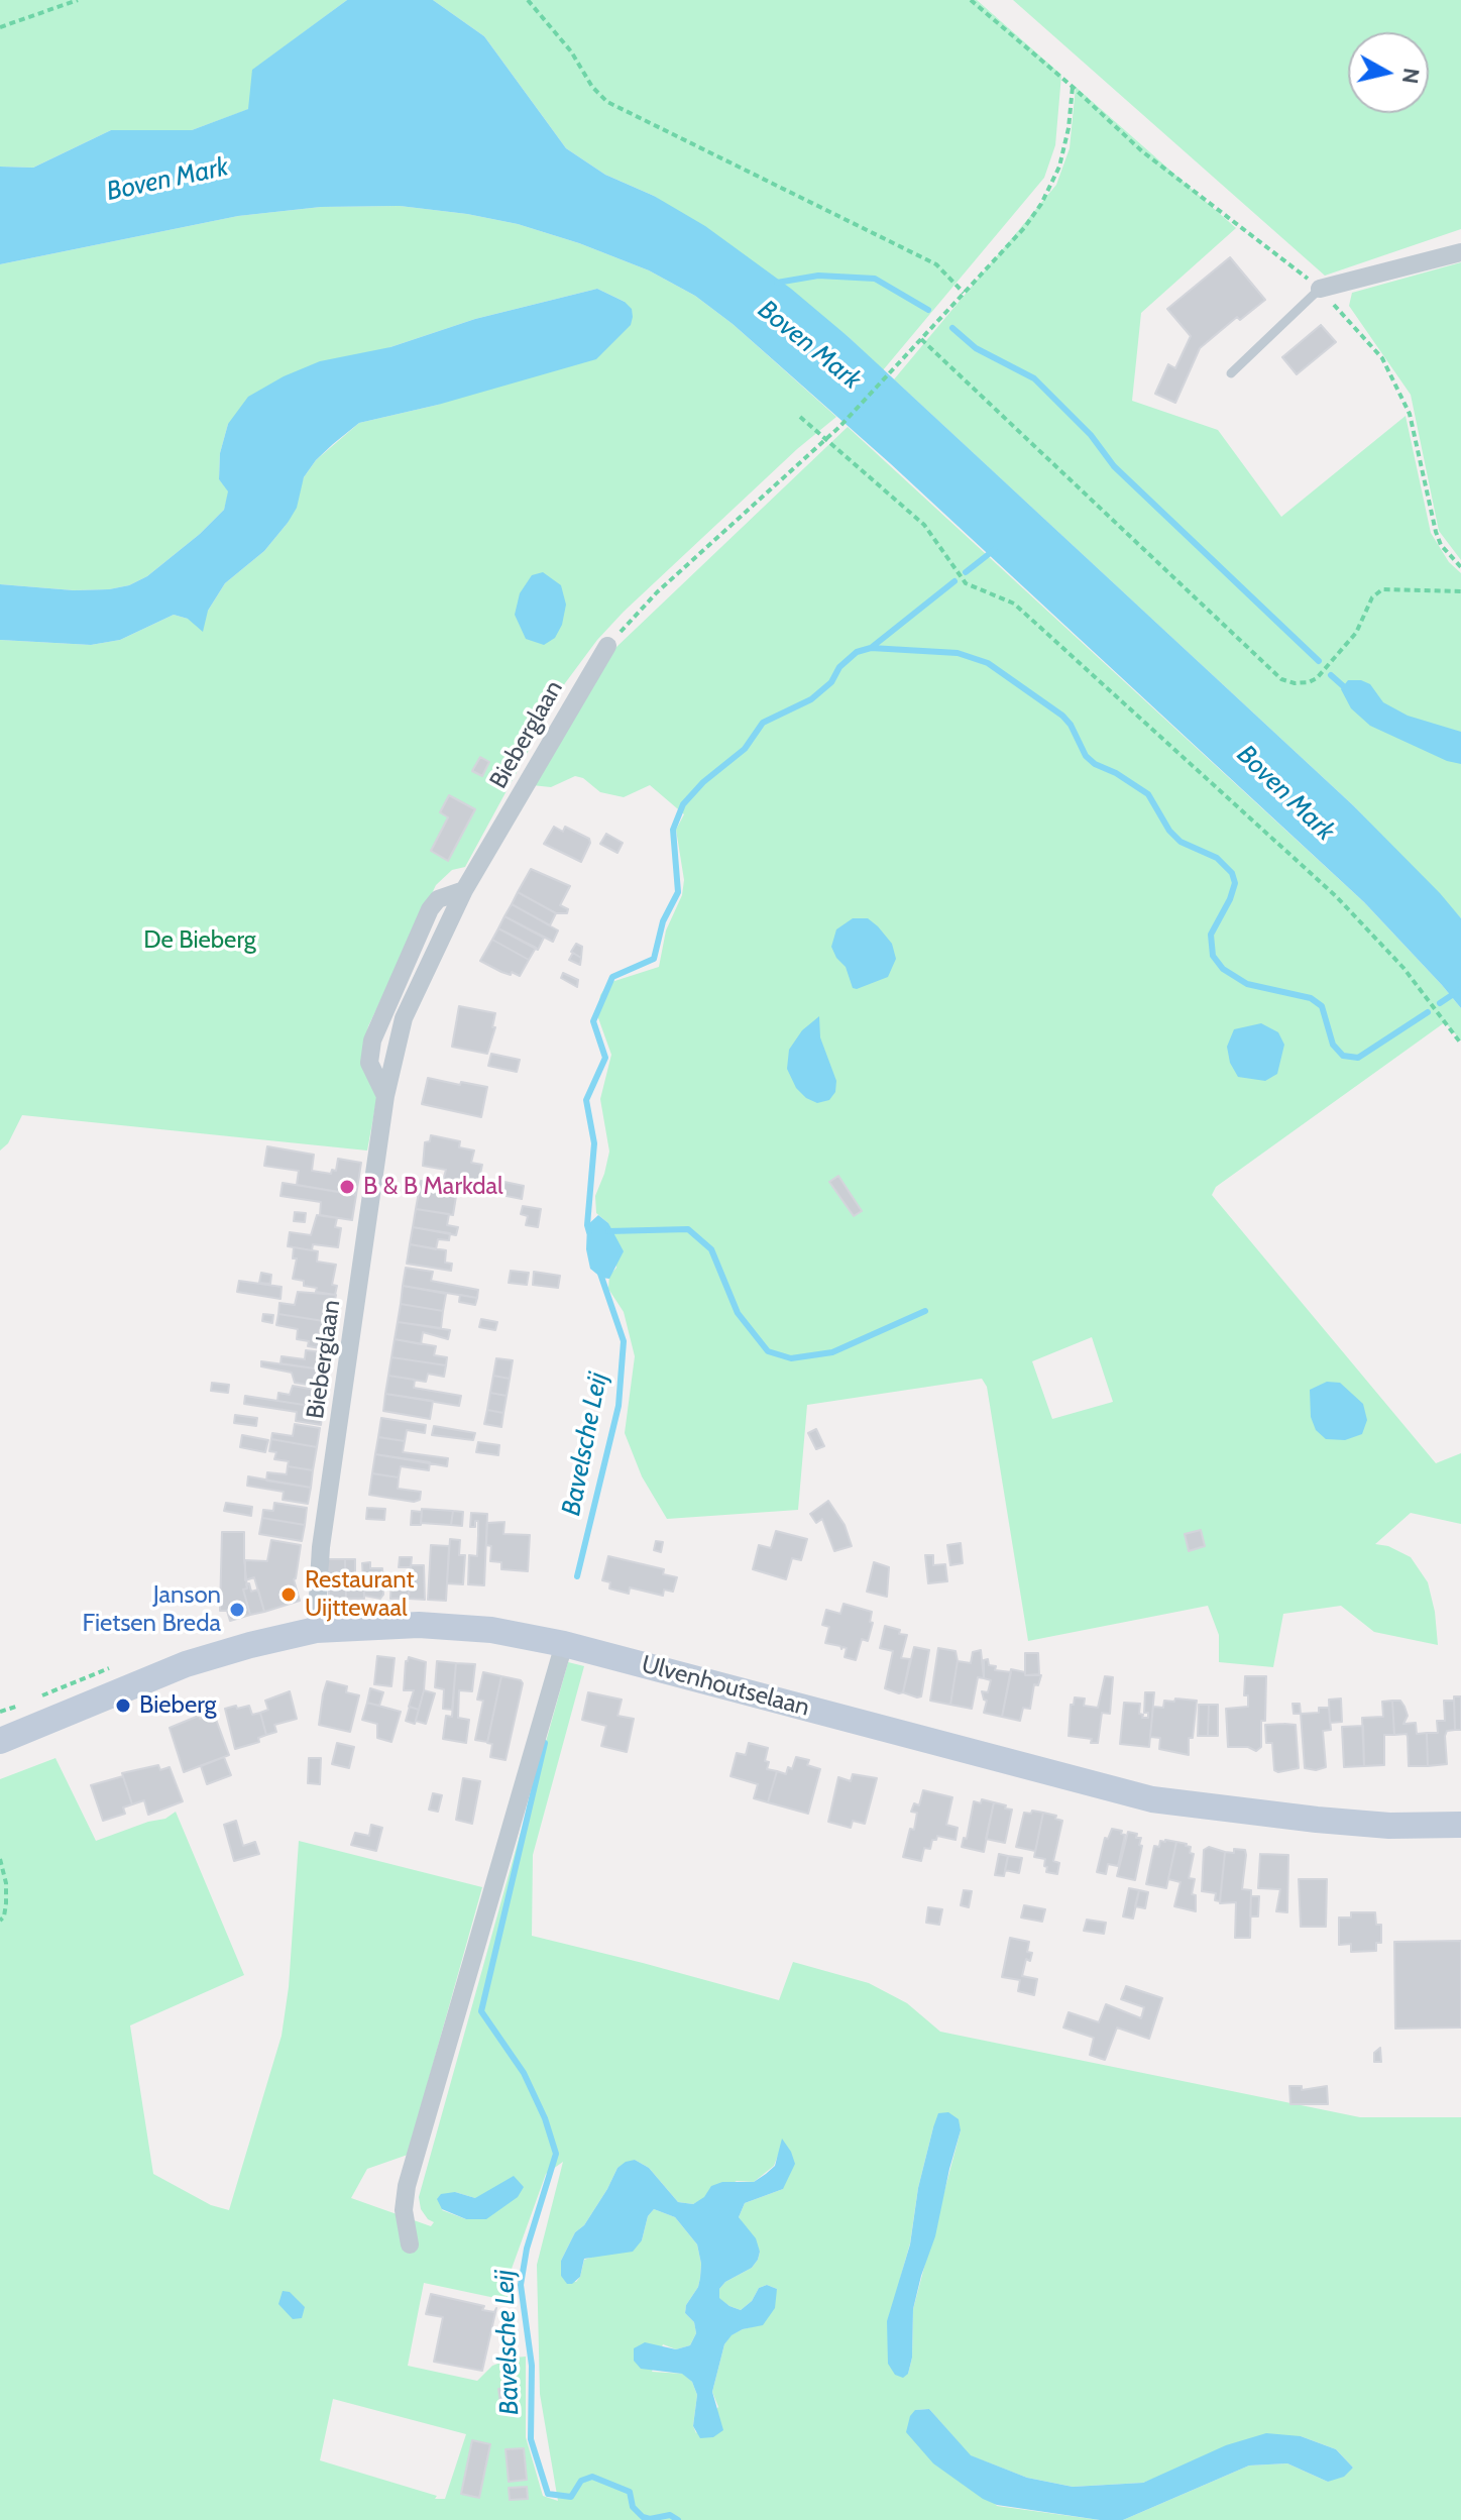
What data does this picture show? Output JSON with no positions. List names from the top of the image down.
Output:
{
  "streets": {
    "main road": ["Ulvenhoutselaan"],
    "street": ["Bieberglaan"]
  },
  "crossings": [
    ["Bieberglaan", "Ulvenhoutselaan"]
  ],
  "water": ["Boven Mark", "Bavelsche Leij"],
  "parks": ["De Bieberg"],
  "places": [
    "B & B Markdal",
    "Restaurant Uijttewaal",
    "Janson Fietsen Breda",
    "Bieberg"
  ],
  "north": "right"
}
